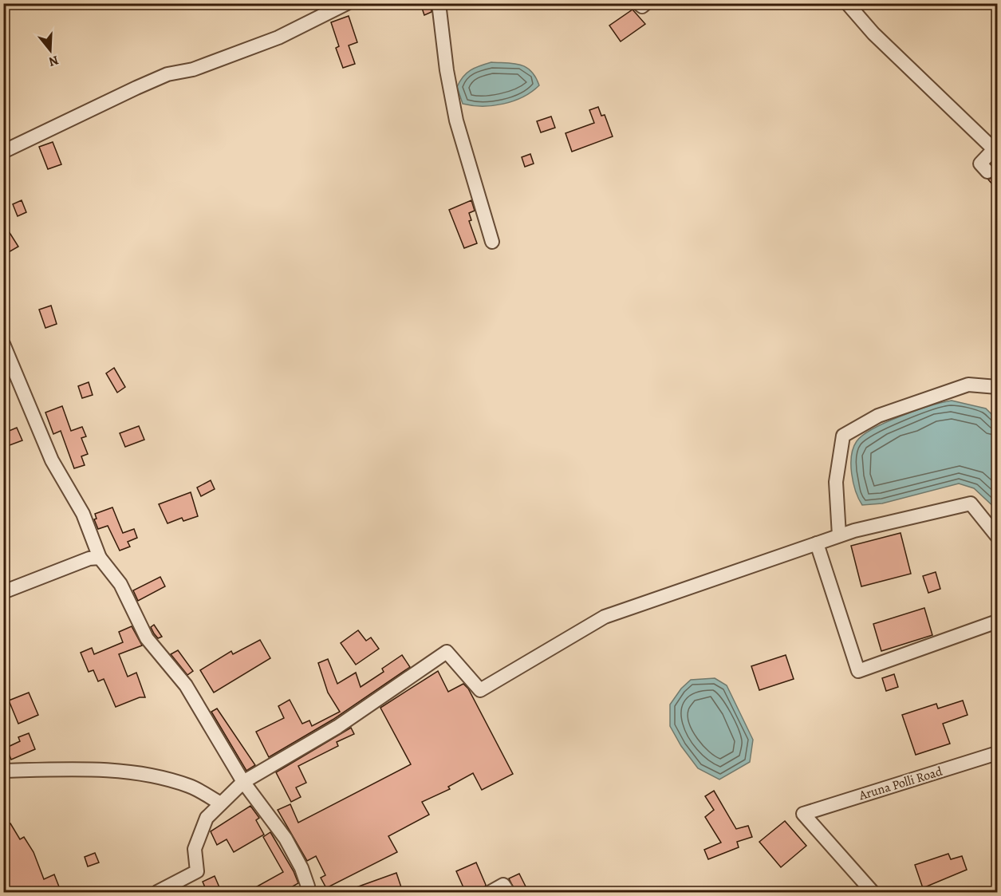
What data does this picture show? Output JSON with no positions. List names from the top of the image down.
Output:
{
  "streets": {
    "street": ["Aruna Polli Road"]
  },
  "north": "bottom"
}
